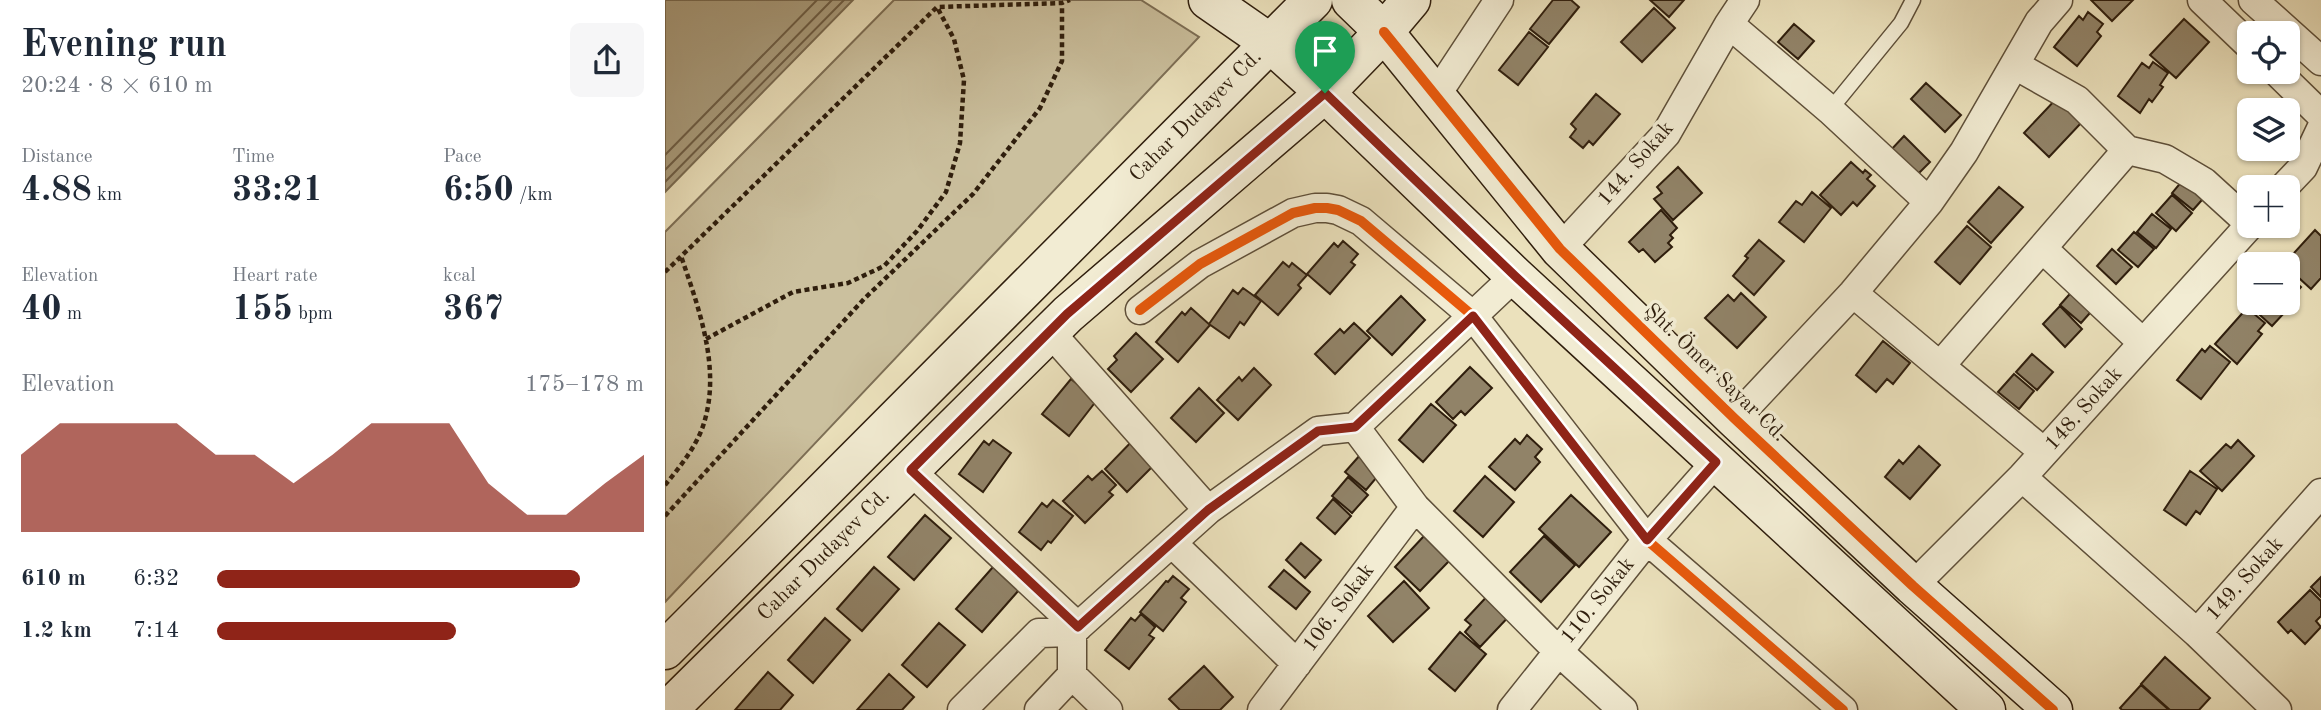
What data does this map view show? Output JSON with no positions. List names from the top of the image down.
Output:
{
  "streets": {
    "main road": ["Cahar Dudayev Cd.", "Şht. Ömer Sayar Cd."],
    "street": [
      "144. Sokak",
      "148. Sokak",
      "149. Sokak",
      "110. Sokak",
      "106. Sokak"
    ]
  },
  "crossings": [
    ["Cahar Dudayev Cd.", "Şht. Ömer Sayar Cd."],
    ["144. Sokak", "Şht. Ömer Sayar Cd."],
    ["Şht. Ömer Sayar Cd.", "148. Sokak"]
  ],
  "page": {
    "heading": ["Evening run", "20:24 · 8 × 610 m"],
    "map_buttons": ["+", "−"],
    "stats": [
      ["Distance", "4.88 km"],
      ["Time", "33:21"],
      ["Pace", "6:50 /km"],
      ["Elevation", "40 m"],
      ["Heart rate", "155 bpm"],
      ["kcal", "367"]
    ],
    "chart": ["Elevation", "175–178 m"],
    "list": [
      {
        "name": "610 m",
        "note": "6:32"
      },
      {
        "name": "1.2 km",
        "note": "7:14"
      }
    ]
  }
}
